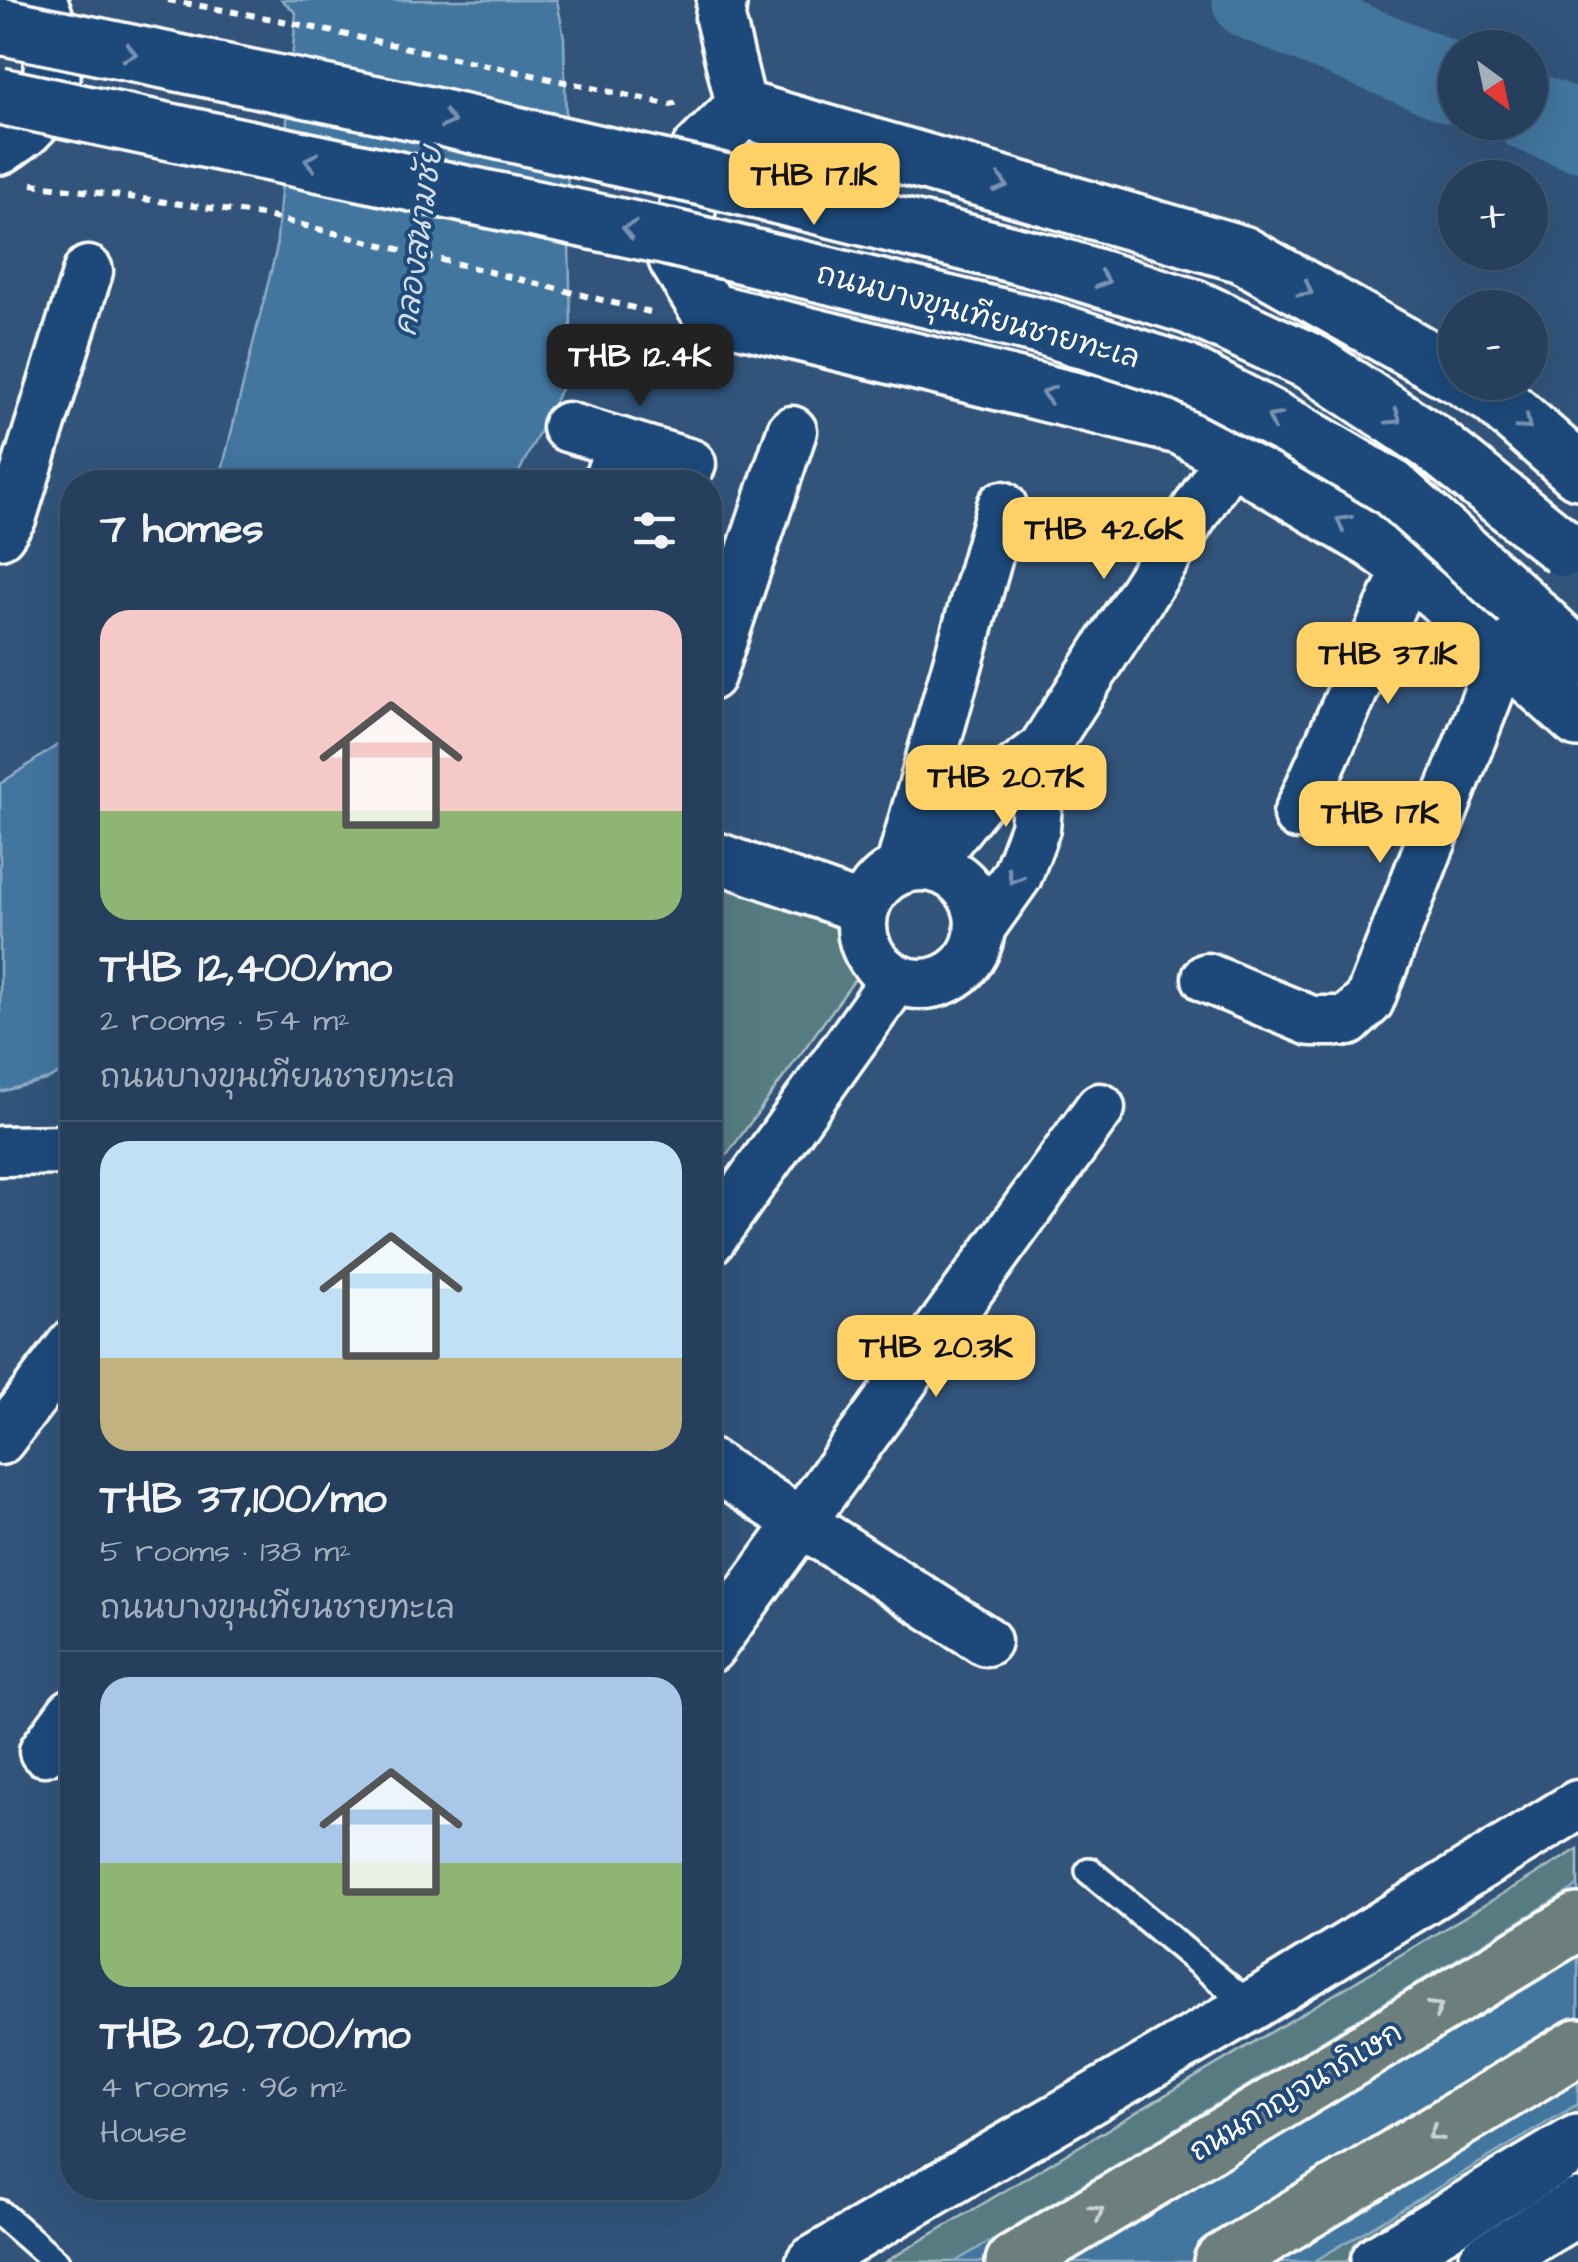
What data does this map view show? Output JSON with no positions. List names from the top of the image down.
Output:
{
  "streets": {
    "highway": ["ถนนกาญจนาภิเษก"],
    "main road": ["ถนนบางขุนเทียนชายทะเล"]
  },
  "water": ["คลองสนามชัย"],
  "north": "bottom right",
  "page": {
    "map_buttons": ["+", "−"],
    "price": [
      "THB 17.1K",
      "THB 12.4K",
      "THB 42.6K",
      "THB 37.1K",
      "THB 20.7K",
      "THB 17K",
      "THB 20.3K"
    ],
    "heading": "7 homes",
    "list": [
      {
        "name": "THB 12,400/mo",
        "note": "2 rooms · 54 m² · ถนนบางขุนเทียนชายทะเล"
      },
      {
        "name": "THB 37,100/mo",
        "note": "5 rooms · 138 m² · ถนนบางขุนเทียนชายทะเล"
      },
      {
        "name": "THB 20,700/mo",
        "note": "4 rooms · 96 m² · House"
      }
    ]
  }
}
